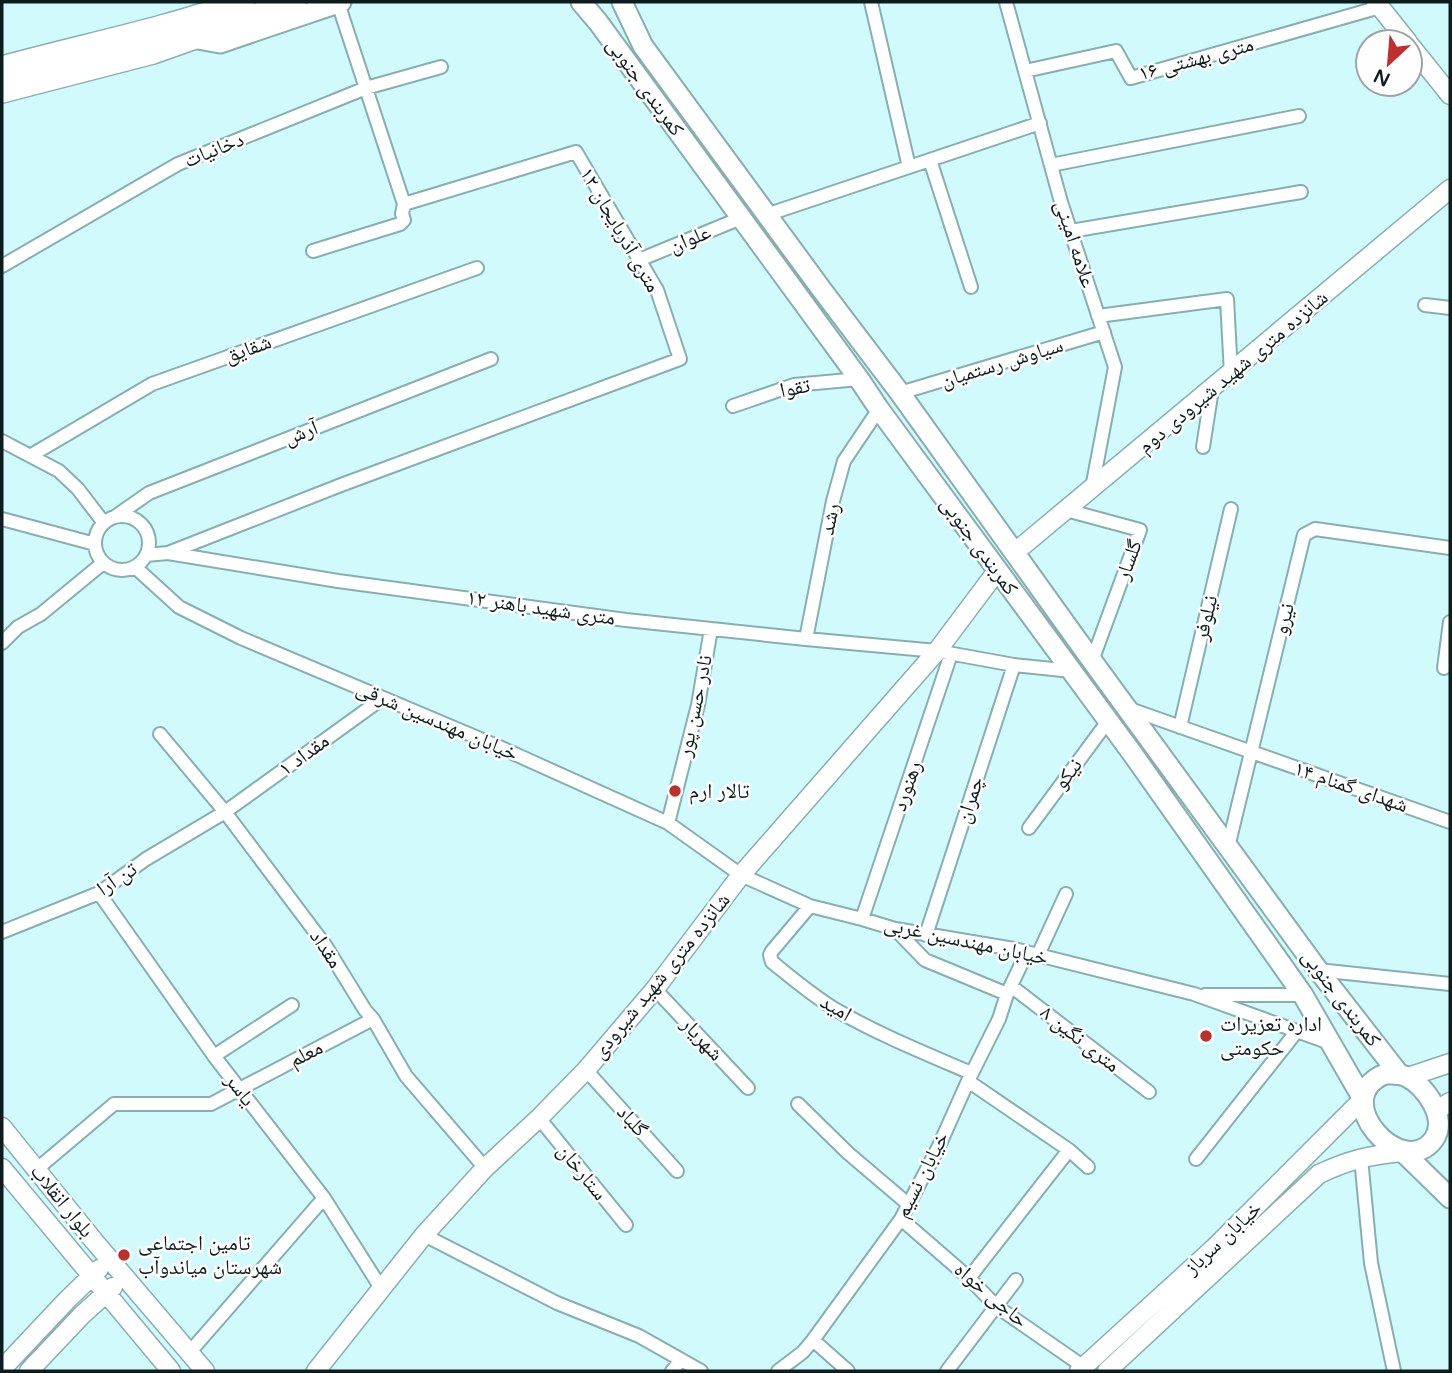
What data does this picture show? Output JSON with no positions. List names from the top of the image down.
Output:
{
  "streets": {
    "main road": [
      "کمربندی جنوبی",
      "شانزده متری شهید شیرودی دوم",
      "شانزده متری شهید شیرودی",
      "بلوار انقلاب",
      "خیابان سرباز"
    ],
    "street": [
      "۱۶ متری بهشتی",
      "دخانیات",
      "۱۲ متری آذربایجان",
      "علوان",
      "علامه امینی",
      "شقایق",
      "سیاوش رستمیان",
      "تقوا",
      "آرش",
      "رشد",
      "گلسار",
      "۱۲ متری شهید باهنر",
      "نیلوفر",
      "نیرو",
      "نادر حسن پور",
      "خیابان مهندسین شرقی",
      "مقداد ۱",
      "نیکو",
      "رهنورد",
      "۱۴ شهدای گمنام",
      "چمران",
      "تن آرا",
      "خیابان مهندسین غربی",
      "مقداد",
      "امید",
      "شهریار",
      "۸ متری نگین",
      "معلم",
      "یاسر",
      "گلباد",
      "ستارخان",
      "خیابان نسیم",
      "حاجی خواه"
    ]
  },
  "crossings": [
    ["۱۶ متری بهشتی", "علامه امینی"],
    ["کمربندی جنوبی", "علوان"],
    ["کمربندی جنوبی", "سیاوش رستمیان"],
    ["کمربندی جنوبی", "شانزده متری شهید شیرودی دوم"],
    ["کمربندی جنوبی", "تقوا"],
    ["کمربندی جنوبی", "رشد"],
    ["کمربندی جنوبی", "گلسار"],
    ["کمربندی جنوبی", "۱۲ متری شهید باهنر"],
    ["کمربندی جنوبی", "نیرو"],
    ["کمربندی جنوبی", "نیکو"],
    ["کمربندی جنوبی", "۱۴ شهدای گمنام"],
    ["کمربندی جنوبی", "شانزده متری شهید شیرودی"],
    ["کمربندی جنوبی", "خیابان سرباز"],
    ["۱۲ متری آذربایجان", "علوان"],
    ["۱۲ متری آذربایجان", "۱۲ متری شهید باهنر"],
    ["علامه امینی", "سیاوش رستمیان"],
    ["علامه امینی", "شانزده متری شهید شیرودی دوم"],
    ["شانزده متری شهید شیرودی دوم", "گلسار"],
    ["آرش", "۱۲ متری شهید باهنر"],
    ["آرش", "خیابان مهندسین شرقی"],
    ["رشد", "۱۲ متری شهید باهنر"],
    ["۱۲ متری شهید باهنر", "نادر حسن پور"],
    ["۱۲ متری شهید باهنر", "خیابان مهندسین شرقی"],
    ["۱۲ متری شهید باهنر", "رهنورد"],
    ["۱۲ متری شهید باهنر", "چمران"],
    ["۱۲ متری شهید باهنر", "شانزده متری شهید شیرودی"],
    ["نیلوفر", "۱۴ شهدای گمنام"],
    ["نیرو", "۱۴ شهدای گمنام"],
    ["نادر حسن پور", "خیابان مهندسین شرقی"],
    ["خیابان مهندسین شرقی", "مقداد ۱"],
    ["خیابان مهندسین شرقی", "خیابان مهندسین غربی"],
    ["خیابان مهندسین شرقی", "شانزده متری شهید شیرودی"],
    ["مقداد ۱", "تن آرا"],
    ["مقداد ۱", "مقداد"],
    ["رهنورد", "خیابان مهندسین غربی"],
    ["رهنورد", "شانزده متری شهید شیرودی"],
    ["چمران", "خیابان مهندسین غربی"],
    ["تن آرا", "مقداد"],
    ["تن آرا", "یاسر"],
    ["خیابان مهندسین غربی", "شانزده متری شهید شیرودی"],
    ["خیابان مهندسین غربی", "امید"],
    ["خیابان مهندسین غربی", "۸ متری نگین"],
    ["خیابان مهندسین غربی", "خیابان نسیم"],
    ["مقداد", "شانزده متری شهید شیرودی"],
    ["مقداد", "معلم"],
    ["شانزده متری شهید شیرودی", "شهریار"],
    ["شانزده متری شهید شیرودی", "یاسر"],
    ["شانزده متری شهید شیرودی", "گلباد"],
    ["شانزده متری شهید شیرودی", "ستارخان"],
    ["امید", "خیابان نسیم"],
    ["۸ متری نگین", "خیابان نسیم"],
    ["معلم", "یاسر"],
    ["معلم", "بلوار انقلاب"],
    ["خیابان نسیم", "حاجی خواه"],
    ["خیابان سرباز", "حاجی خواه"]
  ],
  "places": ["تالار ارم", "اداره تعزیرات حکومتی", "تامین اجتماعی شهرستان میاندوآب"],
  "north": "bottom left"
}
